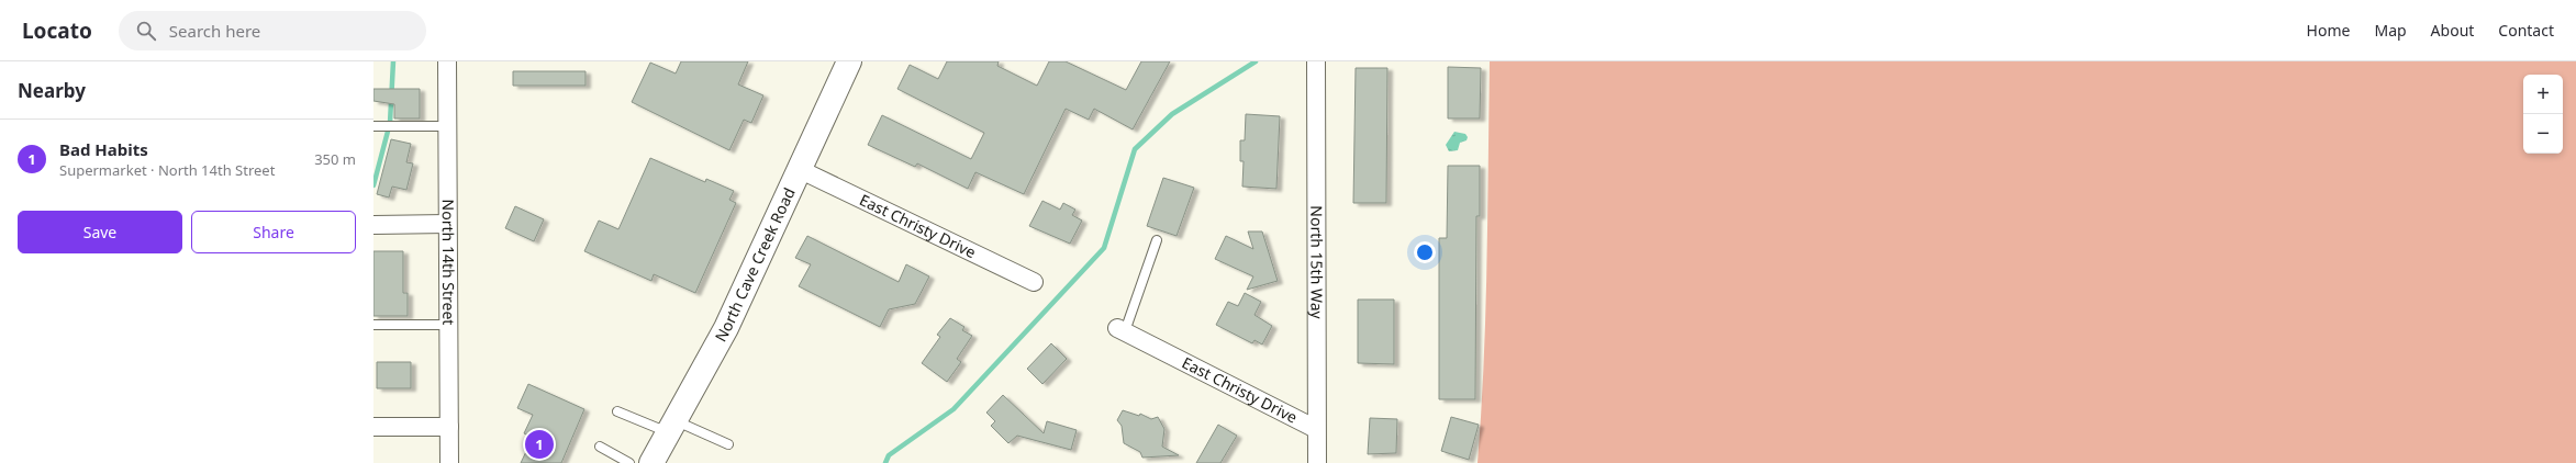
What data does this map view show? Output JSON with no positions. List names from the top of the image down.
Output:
{
  "streets": {
    "main road": ["North Cave Creek Road"],
    "street": ["East Christy Drive", "North 14th Street", "North 15th Way"]
  },
  "crossings": [
    ["East Christy Drive", "North 15th Way"],
    ["East Christy Drive", "North Cave Creek Road"]
  ],
  "page": {
    "header": "Locato",
    "search": "Search here",
    "nav": [
      "Home",
      "Map",
      "About",
      "Contact"
    ],
    "heading": "Nearby",
    "map_buttons": ["+", "−"],
    "list": [
      {
        "mark": "1",
        "name": "Bad Habits",
        "note": "Supermarket · North 14th Street",
        "value": "350 m"
      }
    ],
    "buttons": ["Save", "Share"],
    "pins": "1"
  }
}
